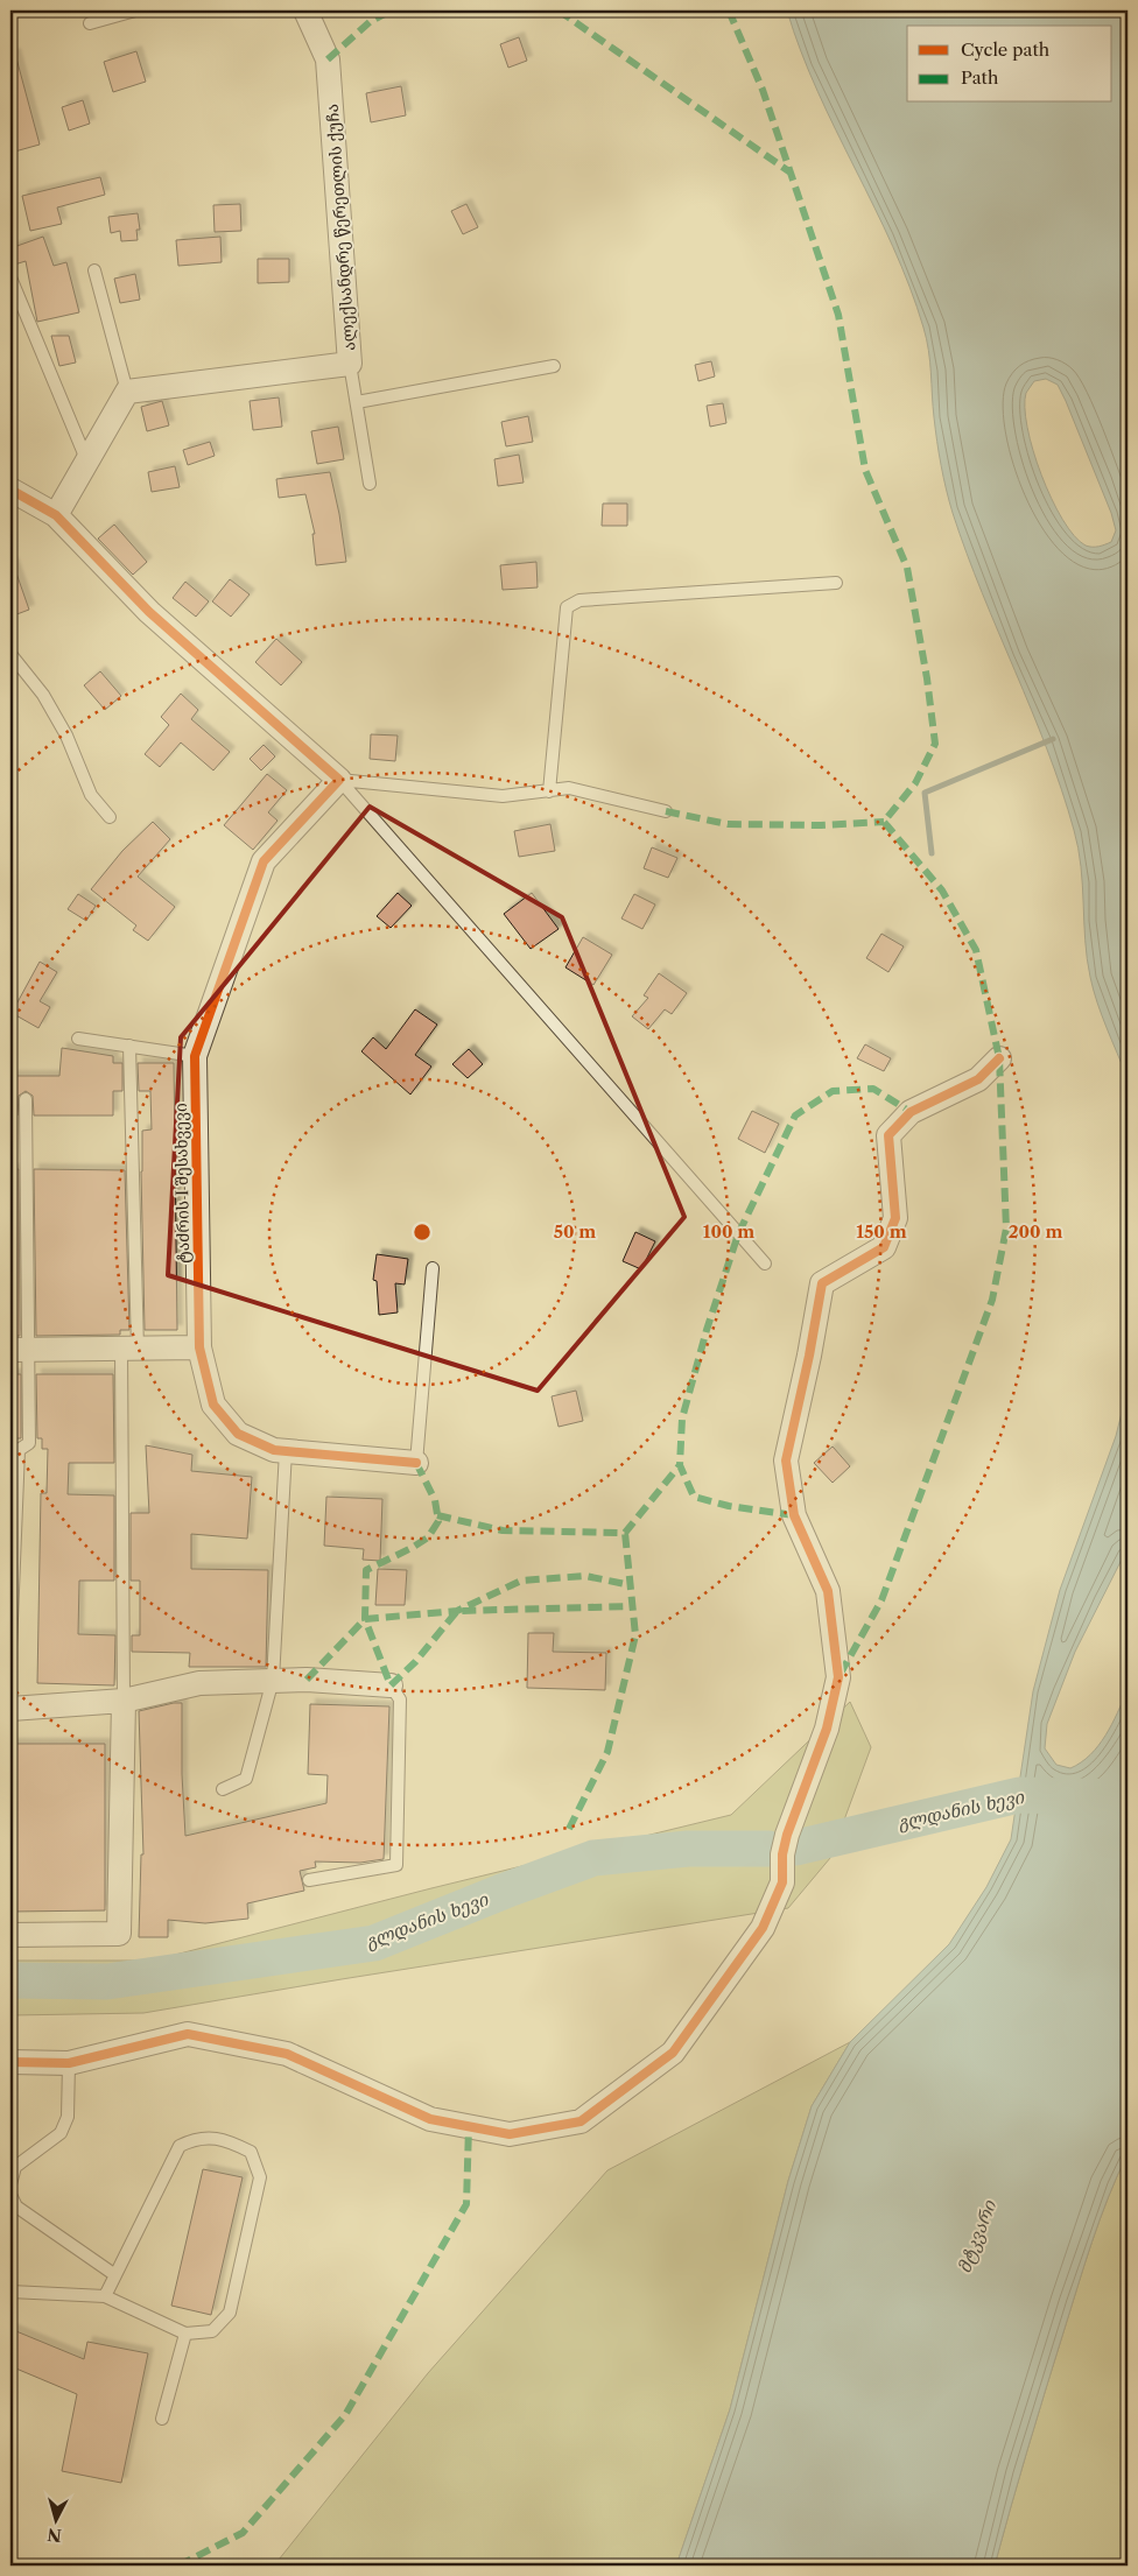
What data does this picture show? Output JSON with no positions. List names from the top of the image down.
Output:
{
  "streets": {
    "street": ["ალექსანდრე წერეთლის ქუჩა", "ტაძრის I შესახვევი"]
  },
  "water": ["გლდანის ხევი", "მტკვარი"],
  "legend": ["Cycle path", "Path"],
  "north": "bottom",
  "rings": [
    "50 m",
    "100 m",
    "150 m",
    "200 m"
  ]
}
